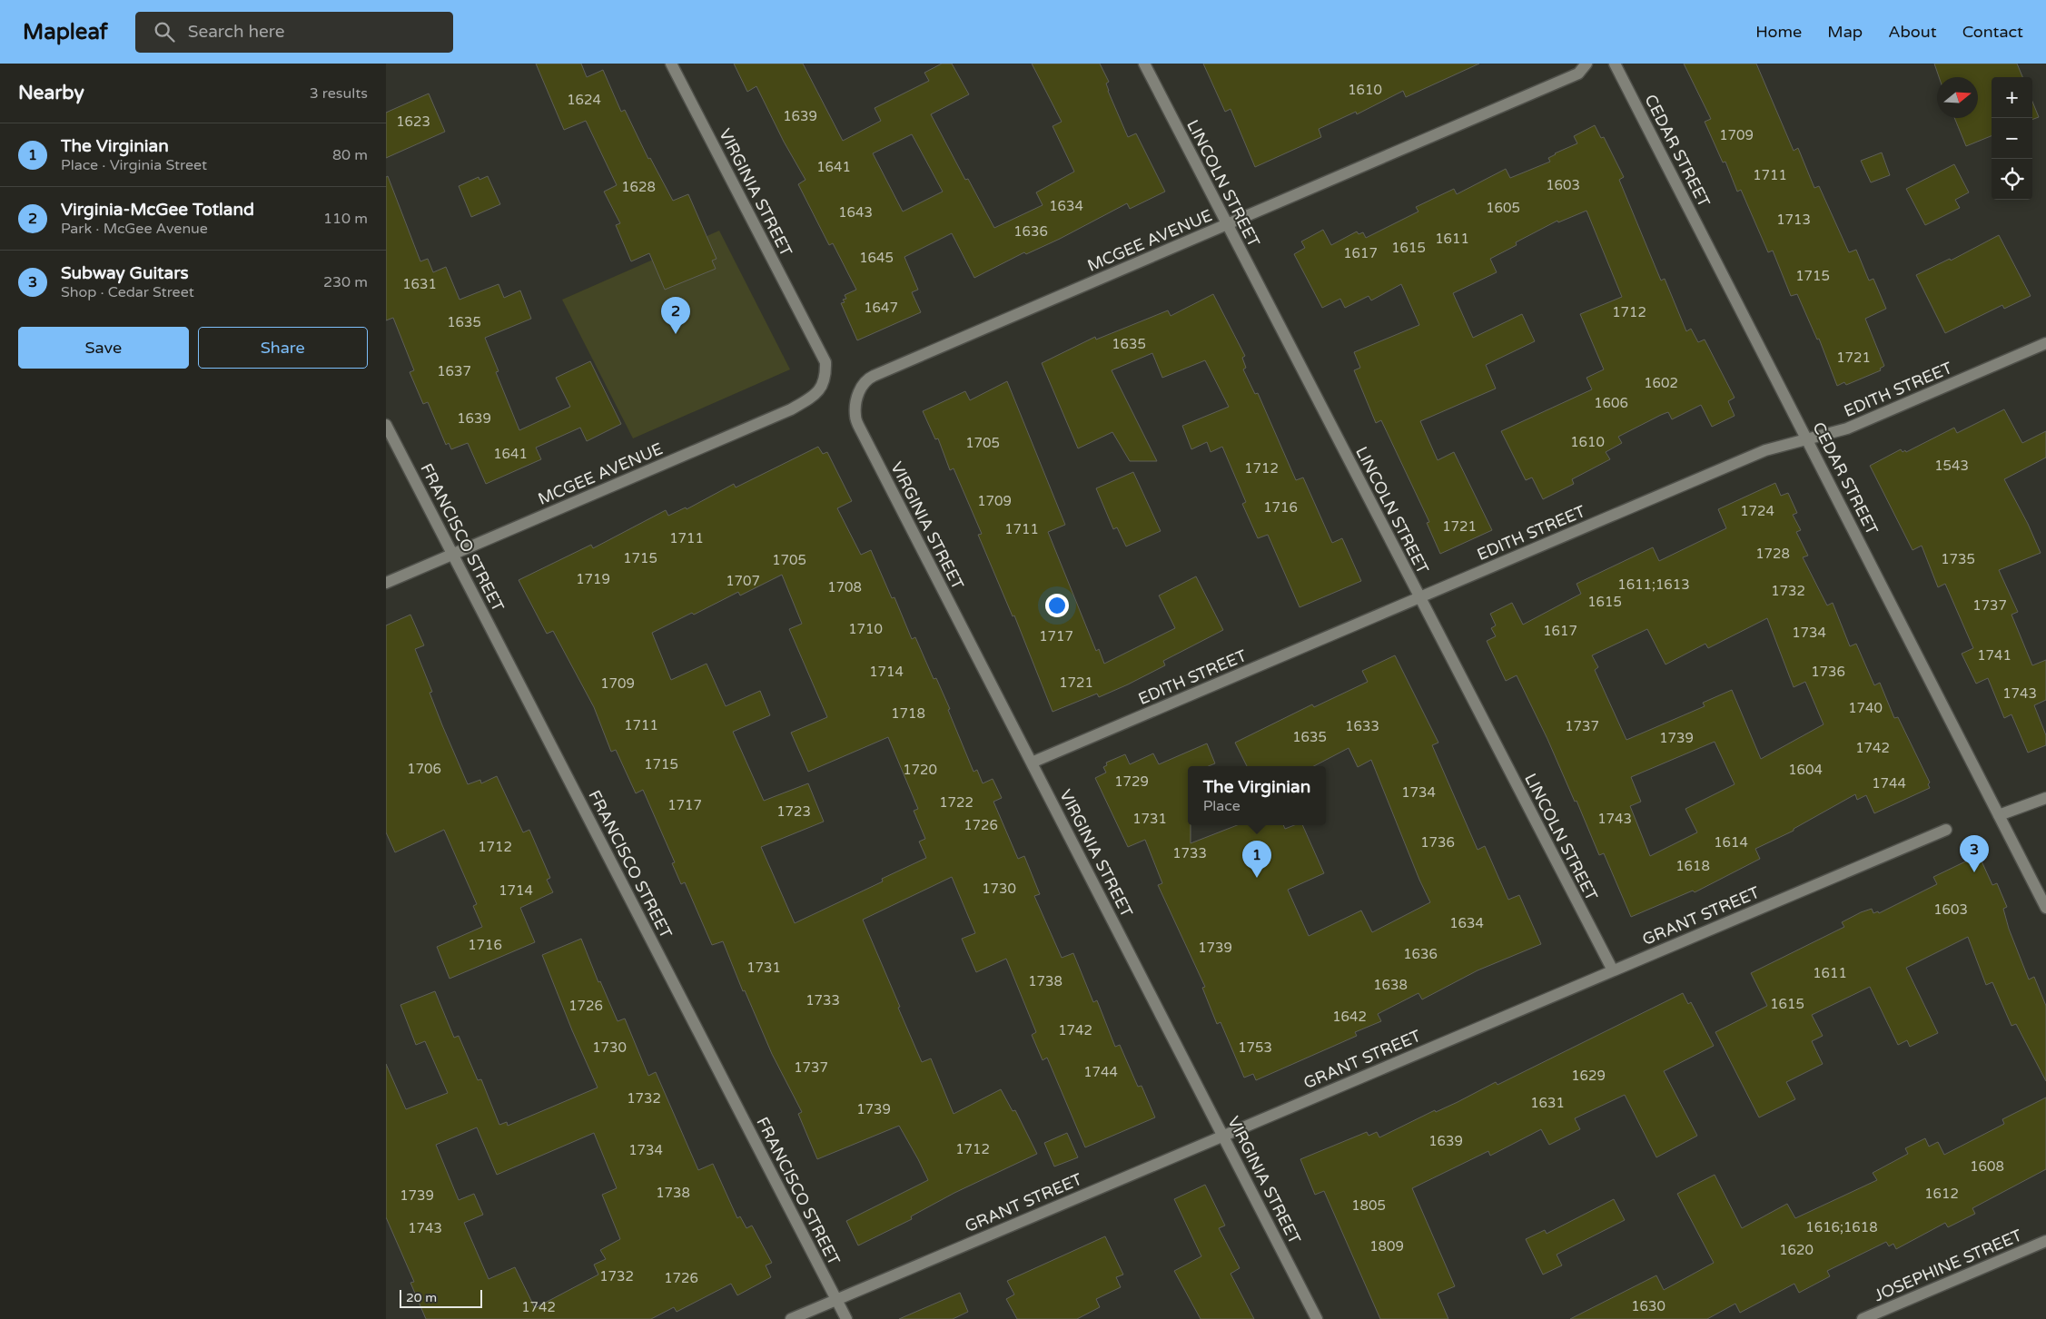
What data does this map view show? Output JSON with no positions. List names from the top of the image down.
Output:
{
  "streets": {
    "street": [
      "CEDAR STREET",
      "LINCOLN STREET",
      "VIRGINIA STREET",
      "MCGEE AVENUE",
      "EDITH STREET",
      "FRANCISCO STREET",
      "GRANT STREET",
      "JOSEPHINE STREET"
    ]
  },
  "crossings": [
    ["CEDAR STREET", "EDITH STREET"],
    ["LINCOLN STREET", "MCGEE AVENUE"],
    ["LINCOLN STREET", "EDITH STREET"],
    ["LINCOLN STREET", "GRANT STREET"],
    ["VIRGINIA STREET", "MCGEE AVENUE"],
    ["VIRGINIA STREET", "EDITH STREET"],
    ["VIRGINIA STREET", "GRANT STREET"],
    ["MCGEE AVENUE", "FRANCISCO STREET"],
    ["FRANCISCO STREET", "GRANT STREET"]
  ],
  "house_numbers": [
    "1610",
    "1624",
    "1639",
    "1623",
    "1709",
    "1641",
    "1711",
    "1603",
    "1628",
    "1634",
    "1605",
    "1643",
    "1713",
    "1636",
    "1611",
    "1615",
    "1617",
    "1645",
    "1715",
    "1631",
    "1647",
    "1712",
    "1635",
    "1635",
    "1721",
    "1637",
    "1602",
    "1606",
    "1639",
    "1610",
    "1705",
    "1641",
    "1543",
    "1712",
    "1709",
    "1716",
    "1724",
    "1721",
    "1711",
    "1711",
    "1728",
    "1715",
    "1735",
    "1705",
    "1719",
    "1707",
    "1611;1613",
    "1708",
    "1732",
    "1615",
    "1737",
    "1710",
    "1617",
    "1734",
    "1717",
    "1741",
    "1714",
    "1736",
    "1721",
    "1709",
    "1743",
    "1740",
    "1718",
    "1711",
    "1633",
    "1737",
    "1635",
    "1739",
    "1742",
    "1715",
    "1706",
    "1720",
    "1604",
    "1729",
    "1744",
    "1734",
    "1722",
    "1717",
    "1723",
    "1731",
    "1743",
    "1726",
    "1736",
    "1614",
    "1712",
    "1733",
    "1618",
    "1730",
    "1714",
    "1603",
    "1634",
    "1716",
    "1739",
    "1636",
    "1731",
    "1611",
    "1738",
    "1638",
    "1733",
    "1615",
    "1726",
    "1642",
    "1742",
    "1730",
    "1753",
    "1737",
    "1744",
    "1629",
    "1732",
    "1631",
    "1739",
    "1639",
    "1712",
    "1734",
    "1608",
    "1738",
    "1612",
    "1739",
    "1805",
    "1616;1618",
    "1743",
    "1809",
    "1620",
    "1732",
    "1726",
    "1630",
    "1742"
  ],
  "scale_bar": "20 m",
  "north": "right",
  "page": {
    "header": "Mapleaf",
    "search": "Search here",
    "nav": [
      "Home",
      "Map",
      "About",
      "Contact"
    ],
    "heading": ["Nearby", "3 results"],
    "map_buttons": ["+", "−"],
    "list": [
      {
        "mark": "1",
        "name": "The Virginian",
        "note": "Place · Virginia Street",
        "value": "80 m"
      },
      {
        "mark": "2",
        "name": "Virginia-McGee Totland",
        "note": "Park · McGee Avenue",
        "value": "110 m"
      },
      {
        "mark": "3",
        "name": "Subway Guitars",
        "note": "Shop · Cedar Street",
        "value": "230 m"
      }
    ],
    "pins": ["2", "3", "1"],
    "buttons": ["Save", "Share"],
    "popup": ["The Virginian", "Place"],
    "scale": "20 m"
  }
}
